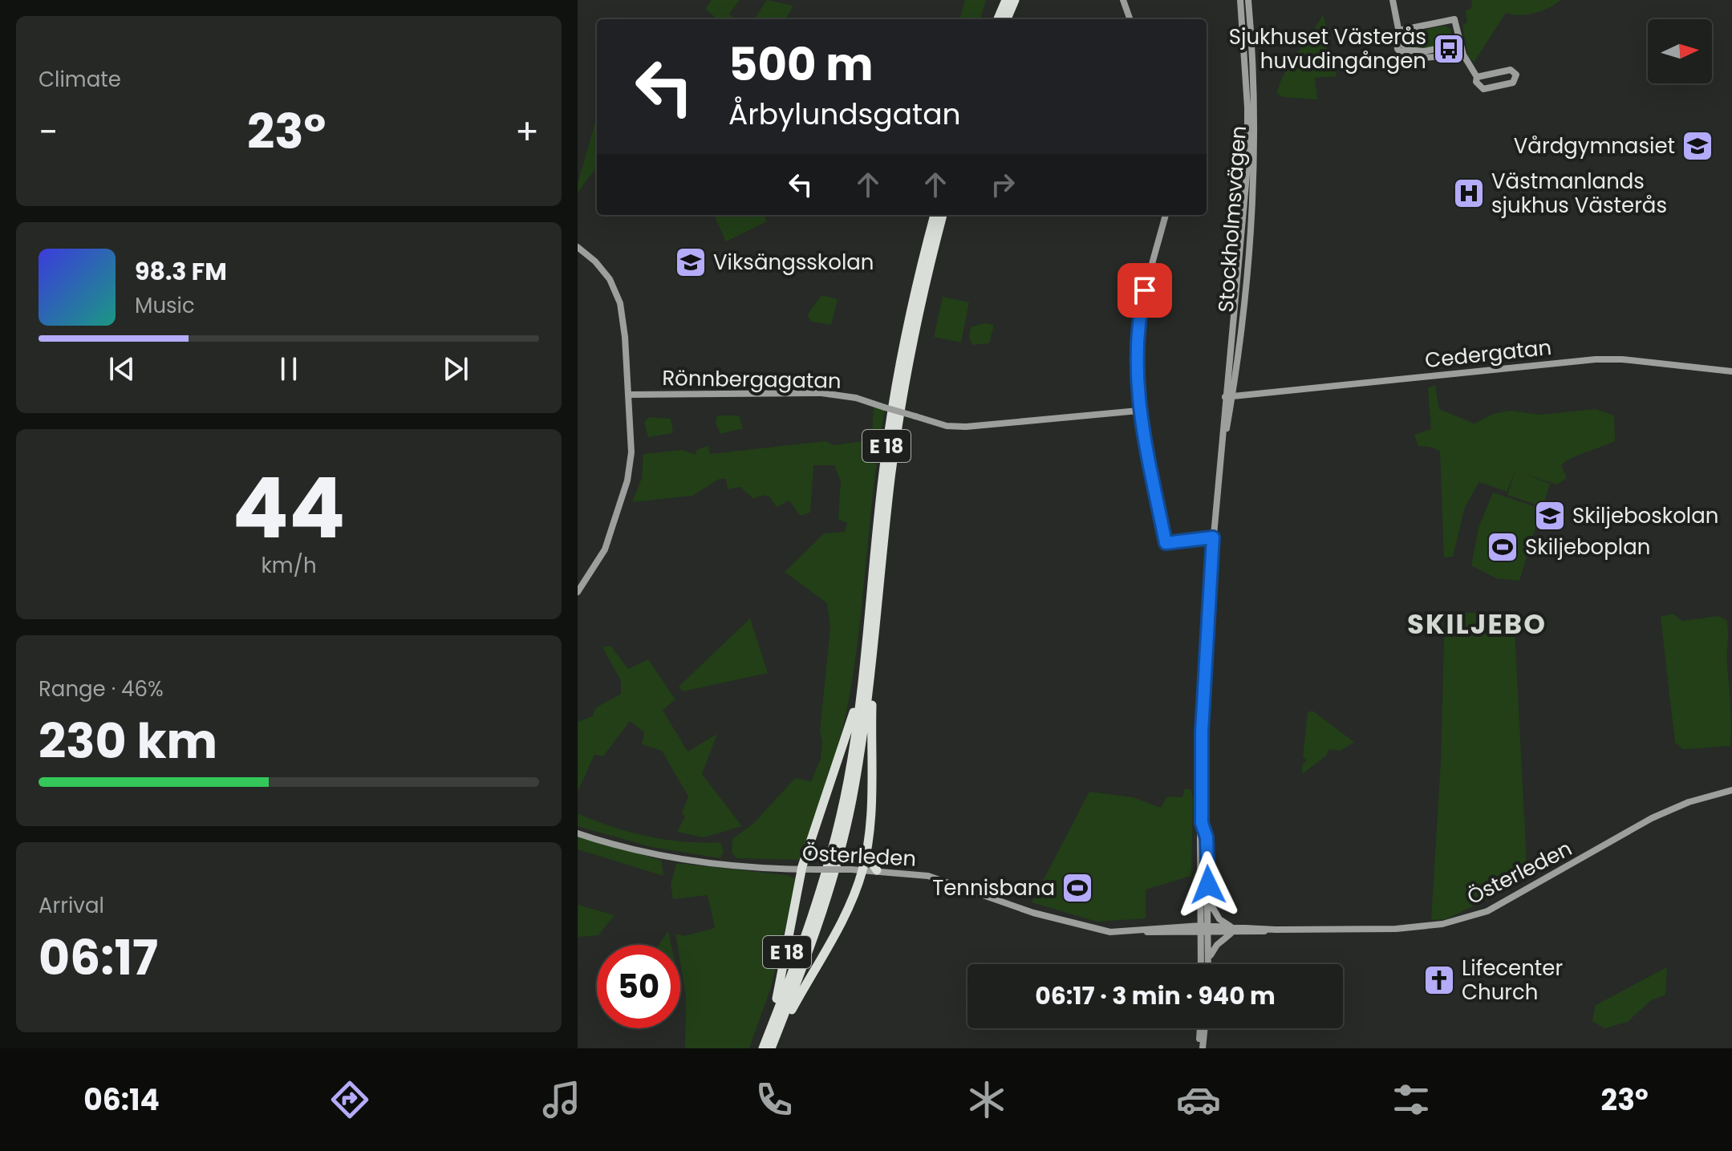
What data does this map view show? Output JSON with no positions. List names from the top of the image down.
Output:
{
  "streets": {
    "highway": ["E 18"],
    "main road": [
      "Stockholmsvägen",
      "Cedergatan",
      "Rönnbergagatan",
      "Österleden"
    ]
  },
  "crossings": [
    ["Stockholmsvägen", "Cedergatan"],
    ["Stockholmsvägen", "Österleden"],
    ["E 18", "Österleden"]
  ],
  "districts": ["SKILJEBO"],
  "places": {
    "bus stop": ["Sjukhuset Västerås huvudingången"],
    "school or university": ["Vårdgymnasiet", "Viksängsskolan", "Skiljeboskolan"],
    "hospital": ["Västmanlands sjukhus Västerås"],
    "sports": ["Skiljeboplan", "Tennisbana"],
    "church": ["Lifecenter Church"]
  },
  "north": "right",
  "page": {
    "tile": [
      "Climate",
      ["44", "km/h"],
      ["Range · 46%", "230 km"],
      ["Arrival", "06:17"]
    ],
    "turn": ["500 m", "Årbylundsgatan"],
    "heat": ["−", "23°", "+"],
    "song": ["98.3 FM", "Music"],
    "limit": "50",
    "trip": "06:17 · 3 min · 940 m",
    "tabs": ["06:14", "23°"]
  }
}
